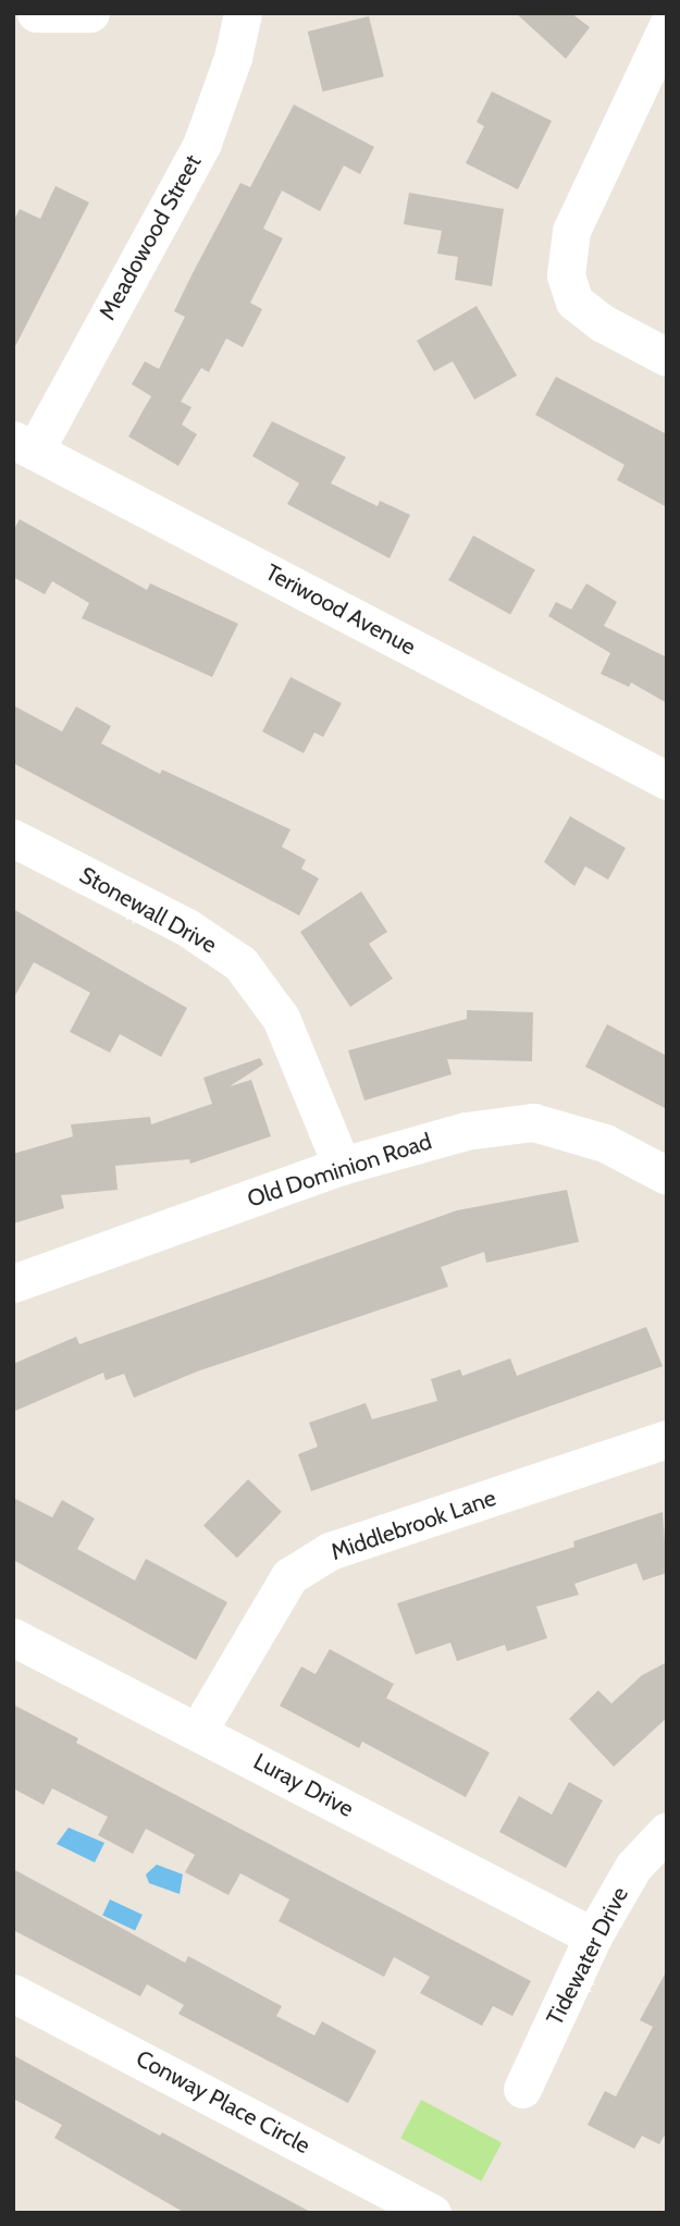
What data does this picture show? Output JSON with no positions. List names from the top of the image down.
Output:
{
  "streets": {
    "street": [
      "Meadowood Street",
      "Teriwood Avenue",
      "Stonewall Drive",
      "Old Dominion Road",
      "Middlebrook Lane",
      "Luray Drive",
      "Tidewater Drive",
      "Conway Place Circle"
    ]
  },
  "crossings": [
    ["Meadowood Street", "Teriwood Avenue"],
    ["Stonewall Drive", "Old Dominion Road"],
    ["Middlebrook Lane", "Luray Drive"],
    ["Luray Drive", "Tidewater Drive"]
  ]
}
